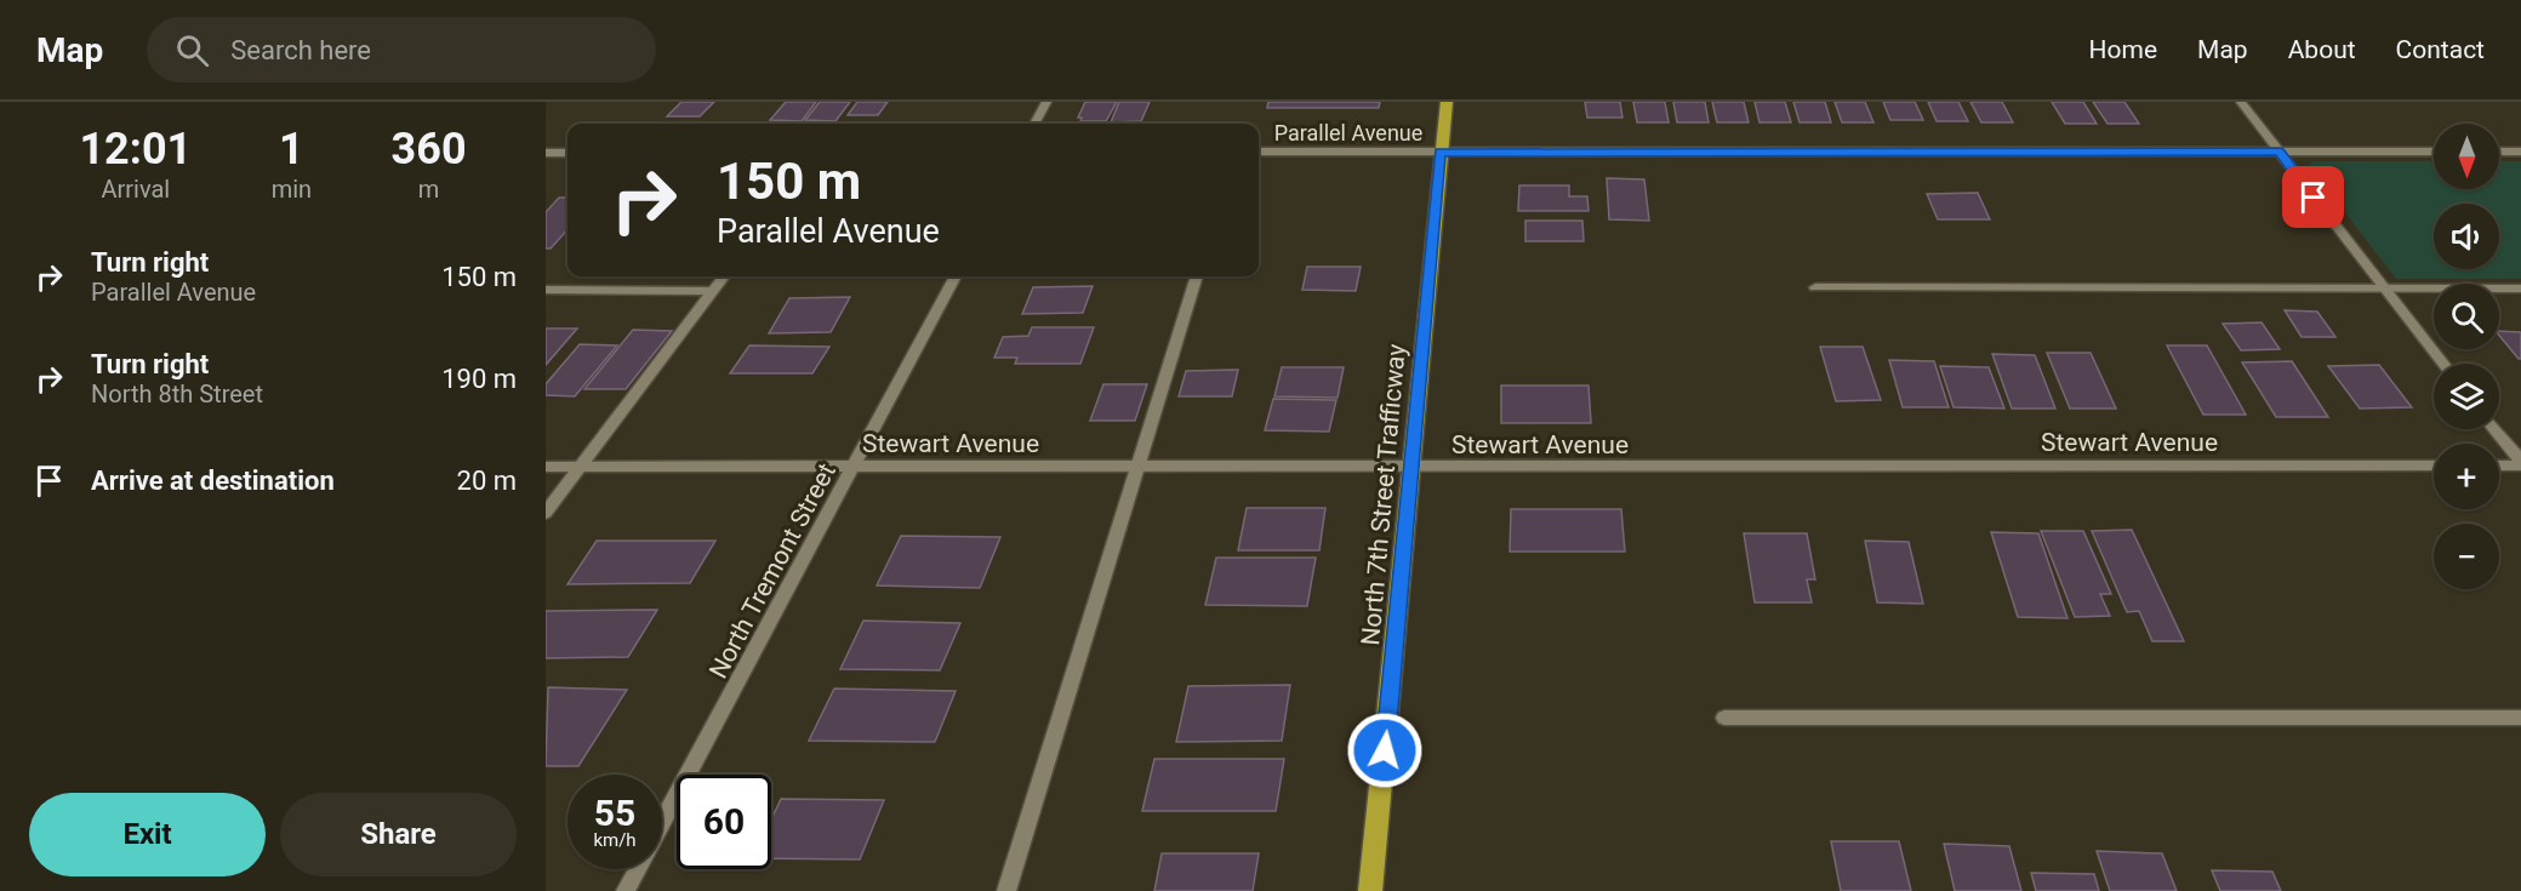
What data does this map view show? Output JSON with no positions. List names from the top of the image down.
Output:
{
  "streets": {
    "main road": ["North 7th Street Trafficway"],
    "street": ["Parallel Avenue", "Stewart Avenue", "North Tremont Street"]
  },
  "crossings": [
    ["Parallel Avenue", "North 7th Street Trafficway"],
    ["Stewart Avenue", "North 7th Street Trafficway"],
    ["Stewart Avenue", "North Tremont Street"]
  ],
  "north": "bottom",
  "page": {
    "header": "Map",
    "search": "Search here",
    "nav": [
      "Home",
      "Map",
      "About",
      "Contact"
    ],
    "eta": [
      "12:01",
      "Arrival",
      "1",
      "min",
      "360",
      "m"
    ],
    "map_buttons": ["+", "−"],
    "turn": ["150 m", "Parallel Avenue"],
    "list": [
      {
        "name": "Turn right",
        "note": "Parallel Avenue",
        "value": "150 m"
      },
      {
        "name": "Turn right",
        "note": "North 8th Street",
        "value": "190 m"
      },
      {
        "name": "Arrive at destination",
        "value": "20 m"
      }
    ],
    "speed": "55 km/h",
    "limit": "60",
    "buttons": ["Exit", "Share"]
  }
}
